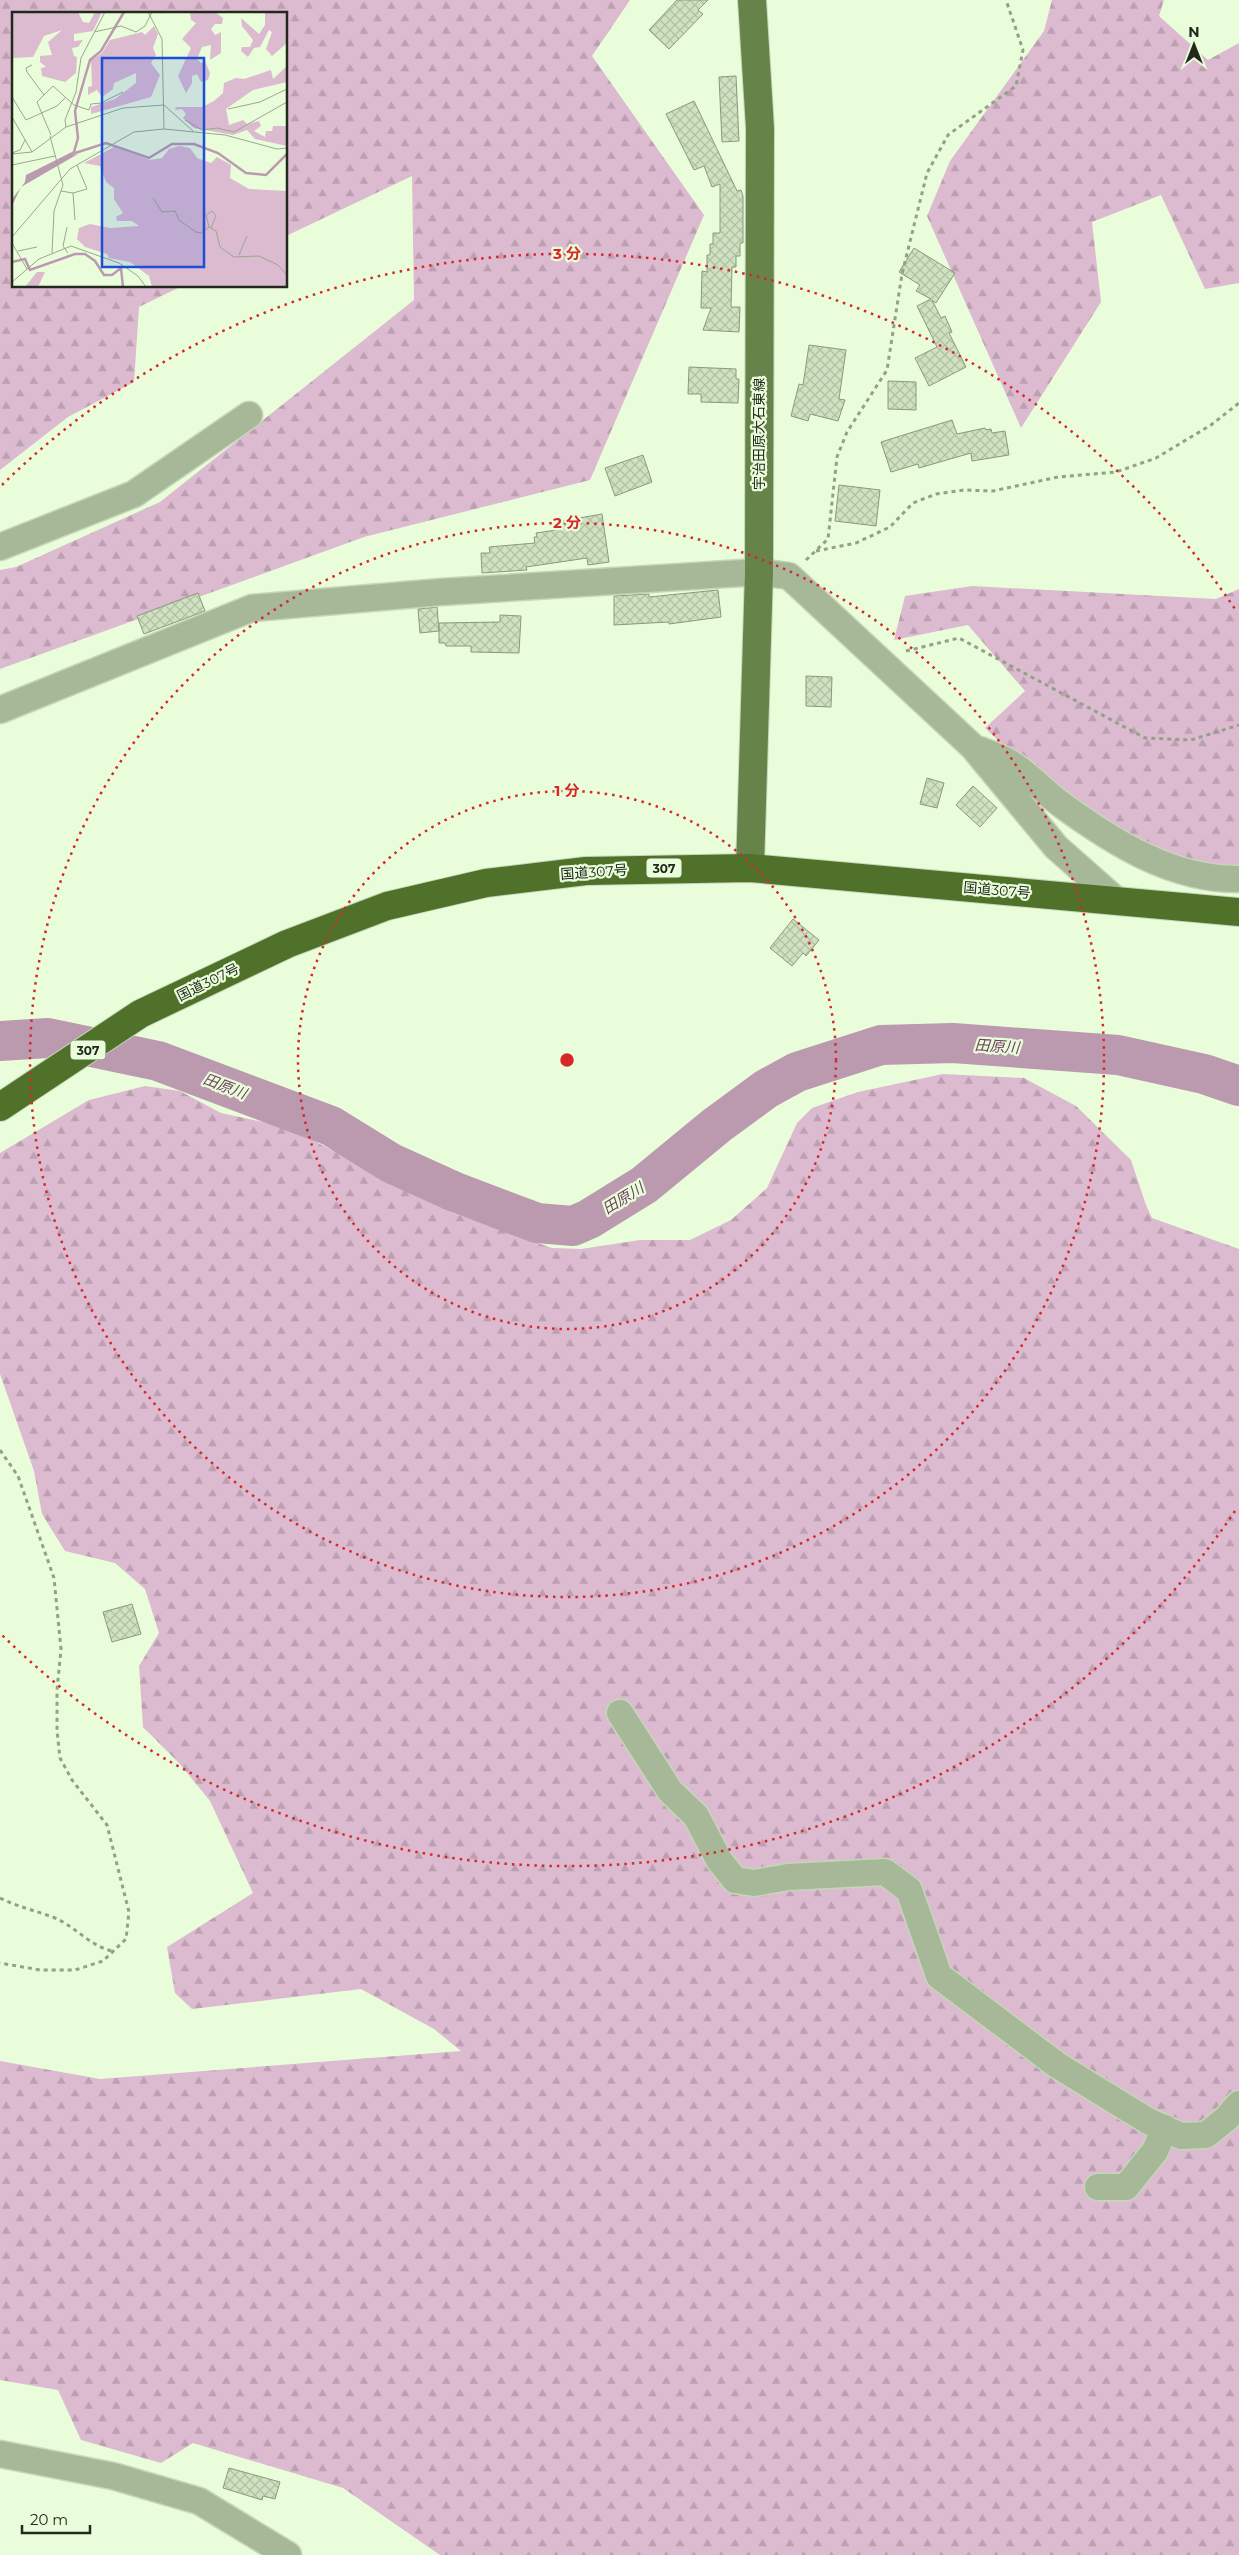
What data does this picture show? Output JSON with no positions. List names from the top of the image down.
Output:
{
  "streets": {
    "highway": ["307", "国道307号"],
    "main road": ["宇治田原大石東線"]
  },
  "crossings": [
    ["宇治田原大石東線", "国道307号"]
  ],
  "water": ["田原川"],
  "scale_bar": "20 m",
  "north": "top",
  "rings": ["3 分", "2 分", "1 分"]
}
